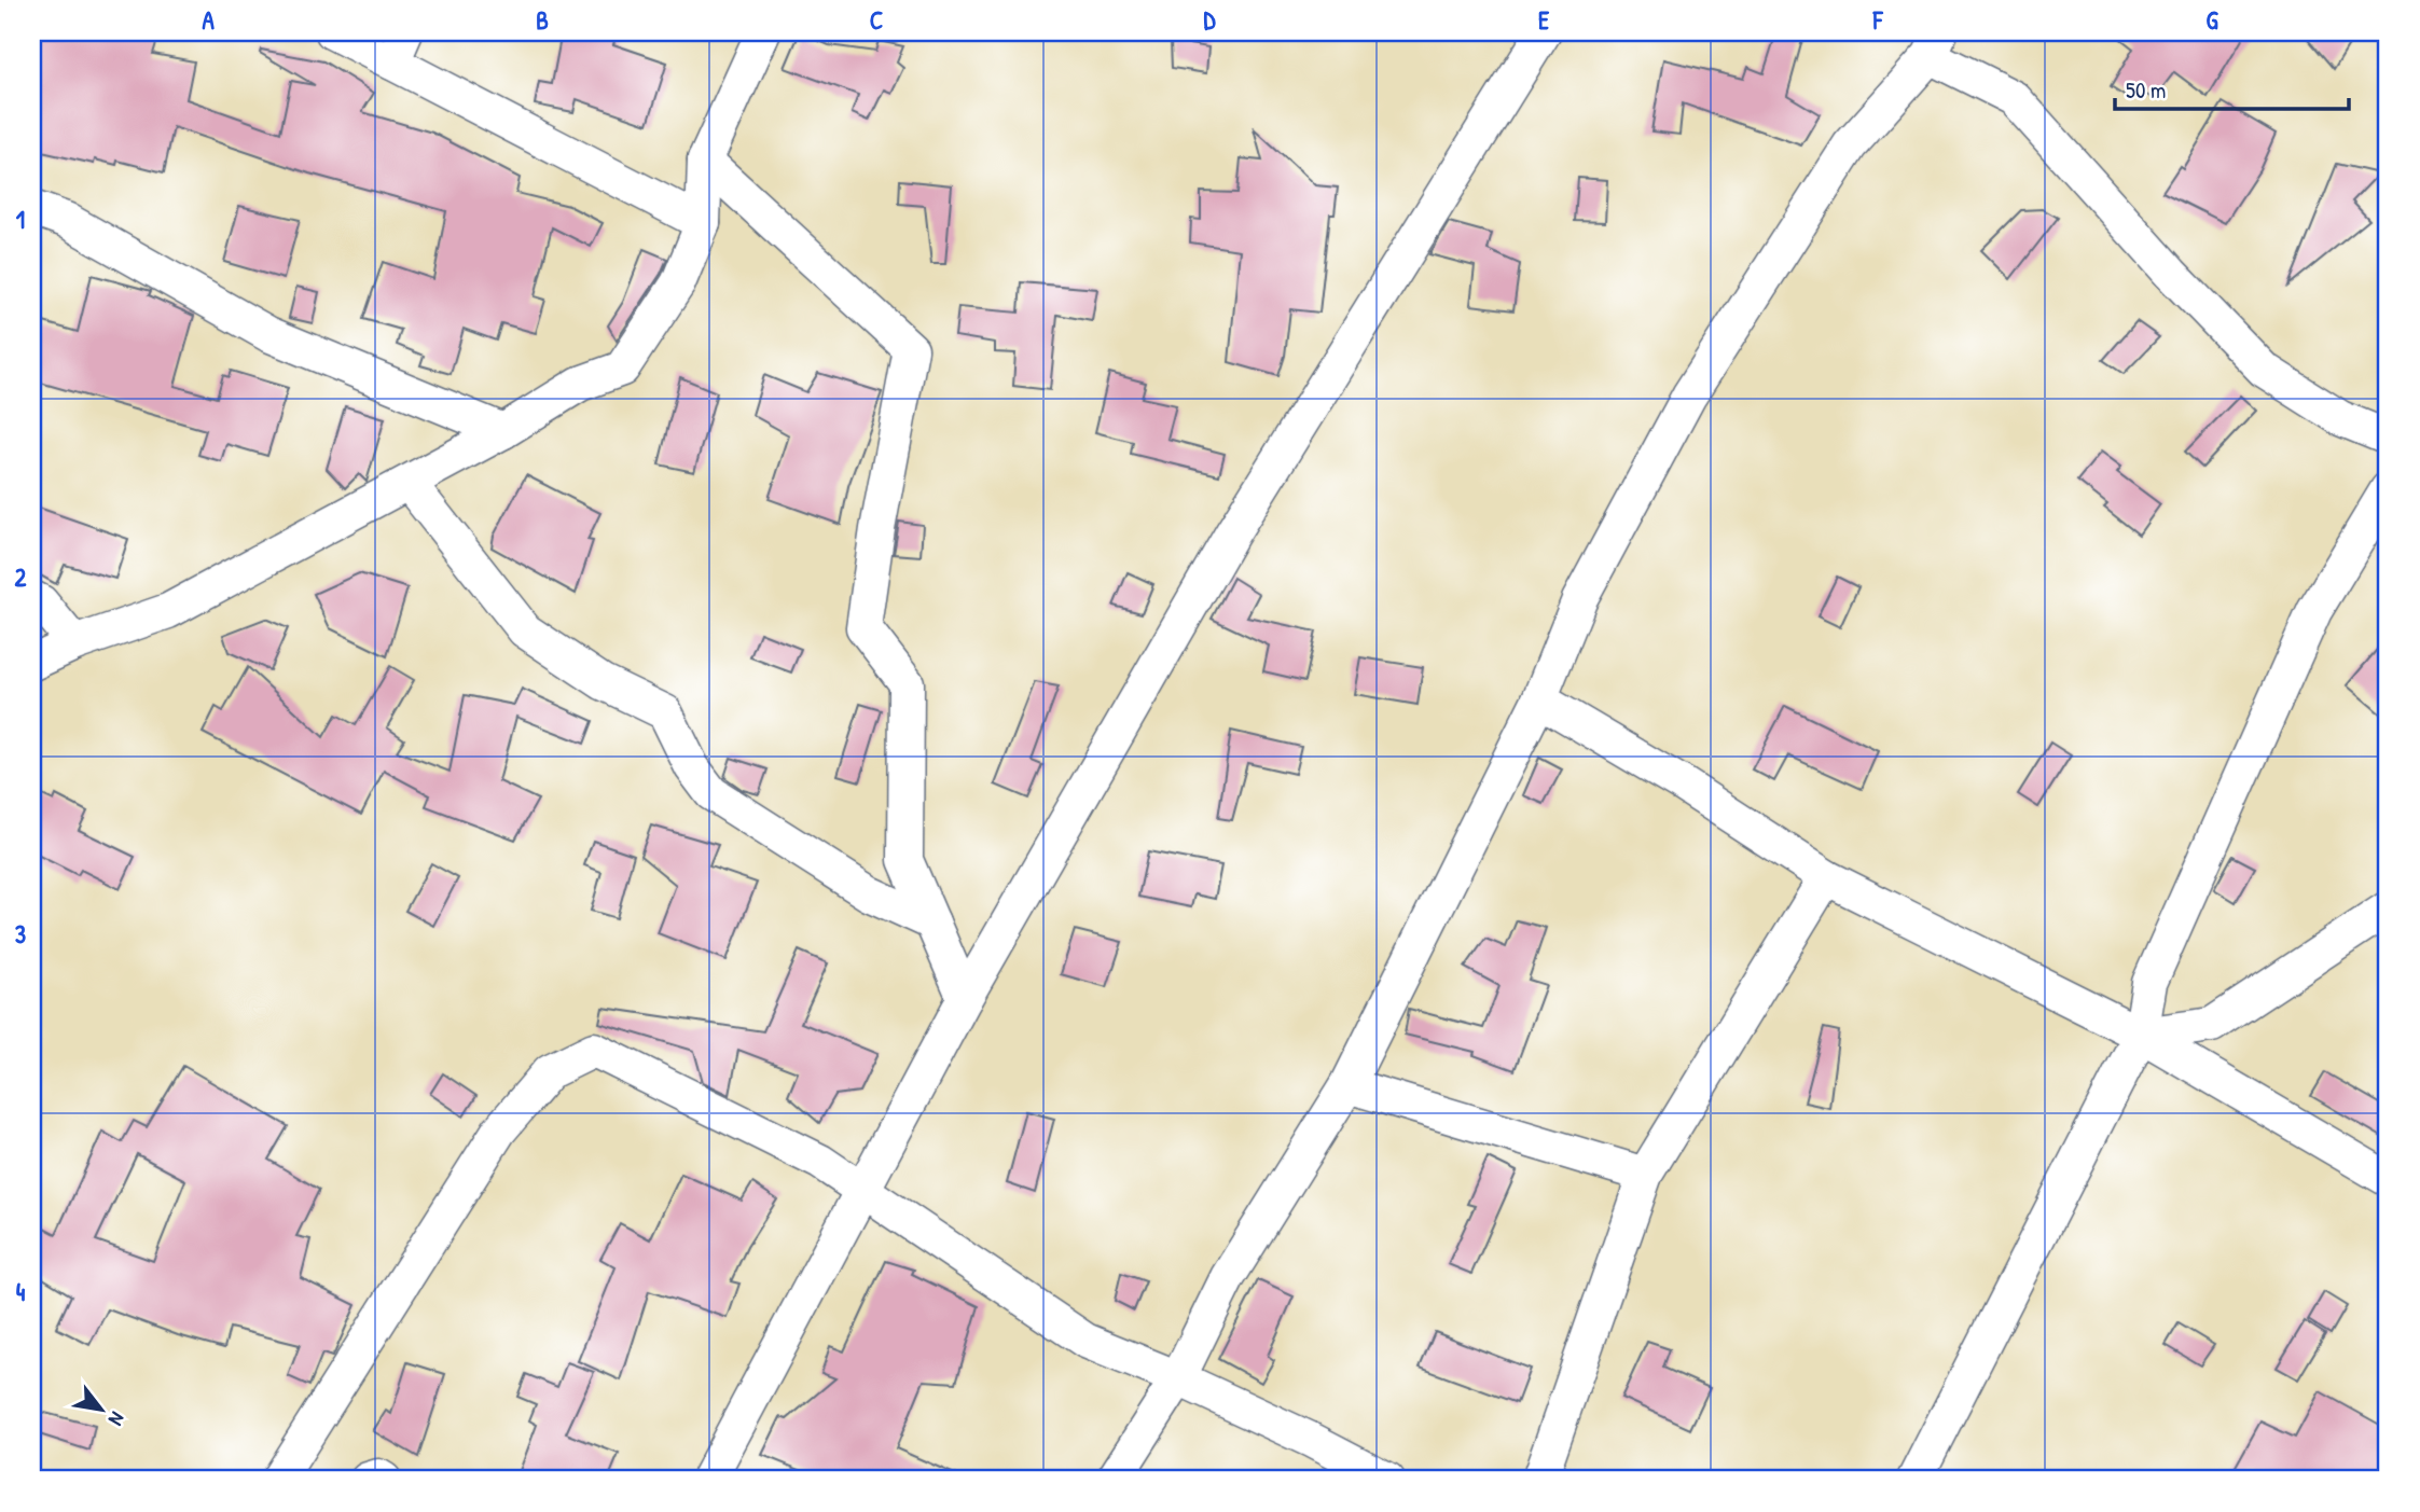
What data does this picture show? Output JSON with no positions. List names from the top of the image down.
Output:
{
  "scale_bar": "50 m",
  "north": "bottom right",
  "grid": {
    "columns": [
      "A",
      "B",
      "C",
      "D",
      "E",
      "F",
      "G"
    ],
    "rows": [
      "1",
      "2",
      "3",
      "4"
    ]
  }
}
